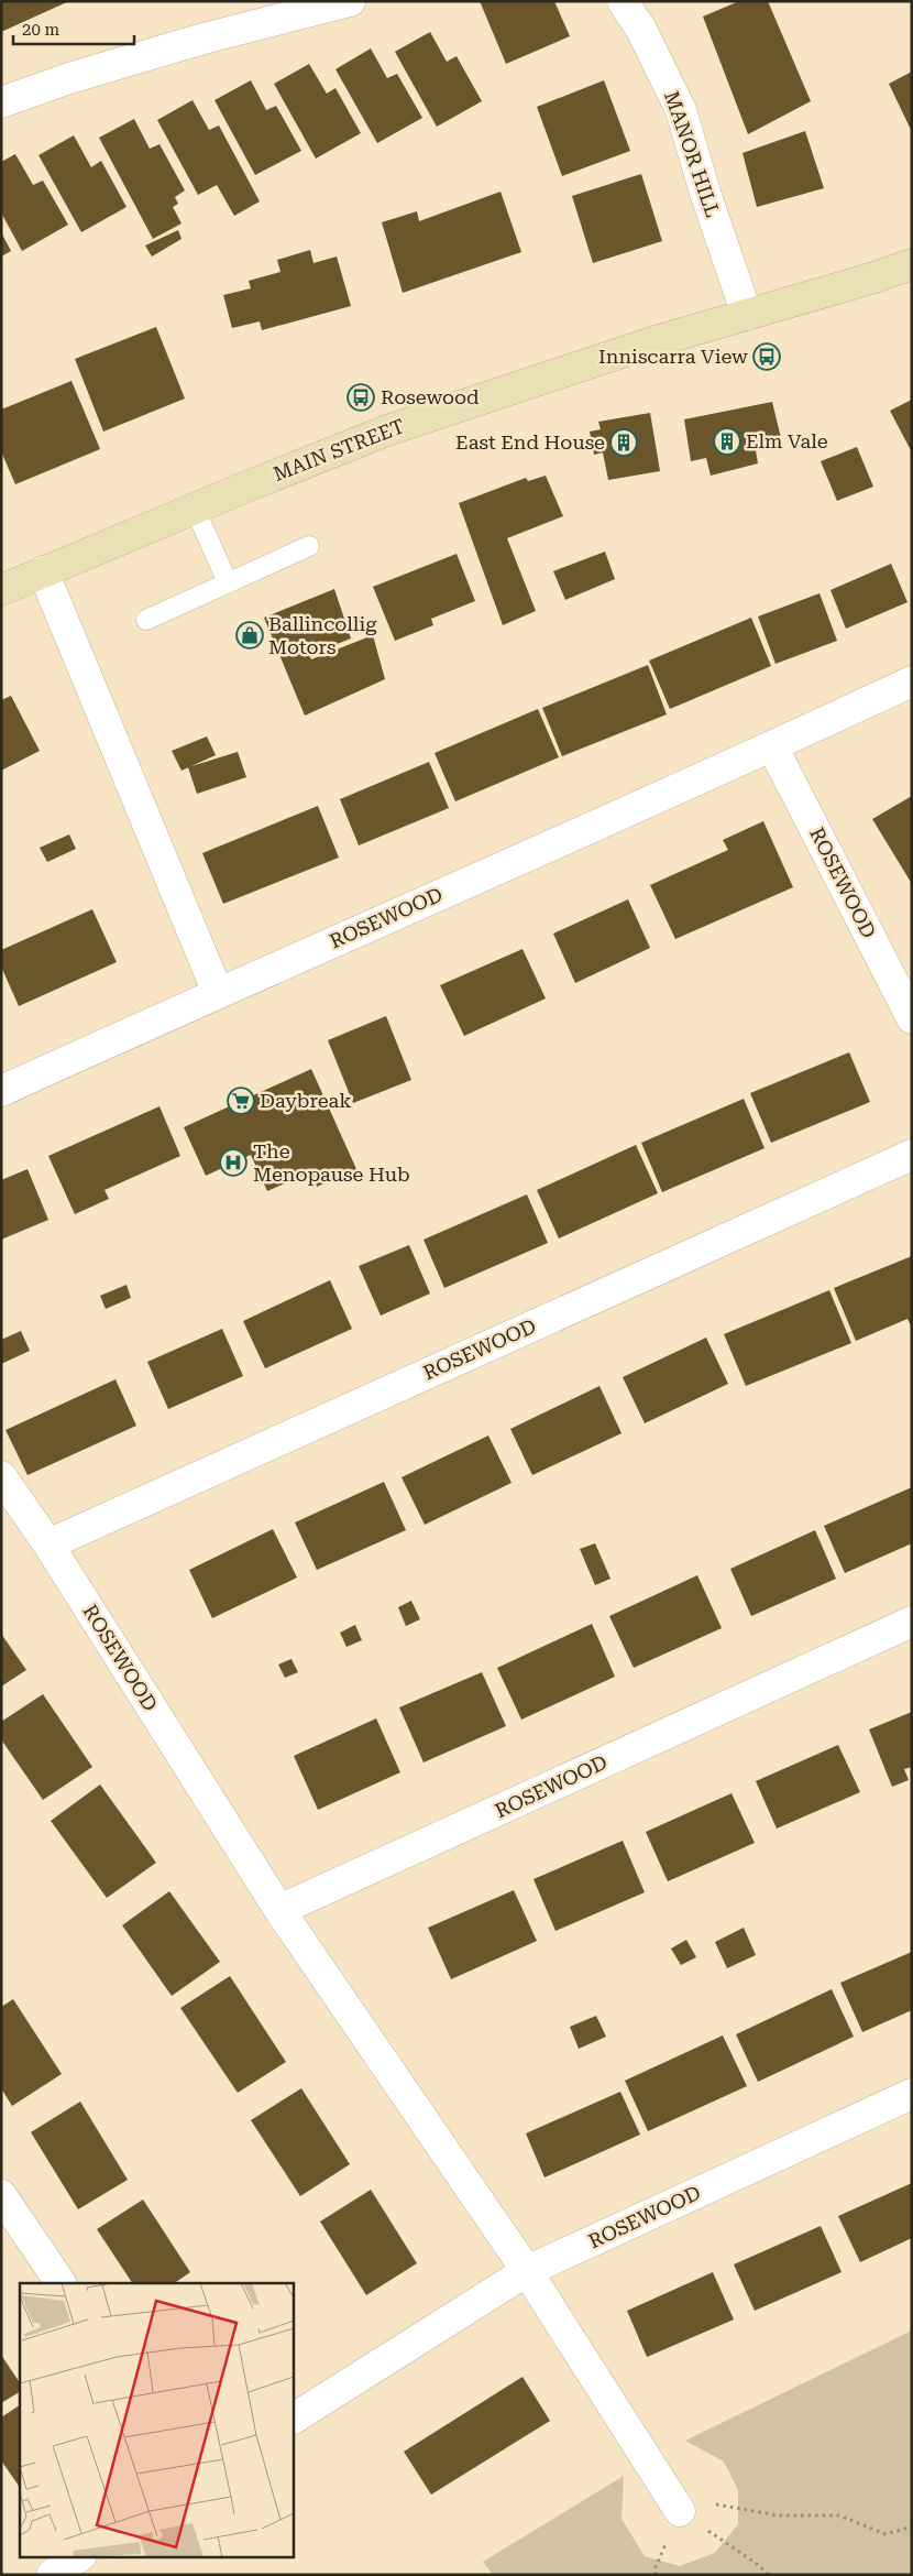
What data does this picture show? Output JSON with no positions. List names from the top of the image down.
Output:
{
  "streets": {
    "main road": ["MAIN STREET"],
    "street": ["MANOR HILL", "ROSEWOOD"]
  },
  "crossings": [
    ["MANOR HILL", "MAIN STREET"]
  ],
  "places": {
    "bus stop": ["Inniscarra View", "Rosewood"],
    "building": ["Elm Vale", "East End House"],
    "shop": ["Ballincollig Motors"],
    "supermarket": ["Daybreak"],
    "hospital": ["The Menopause Hub"]
  },
  "scale_bar": "20 m"
}
